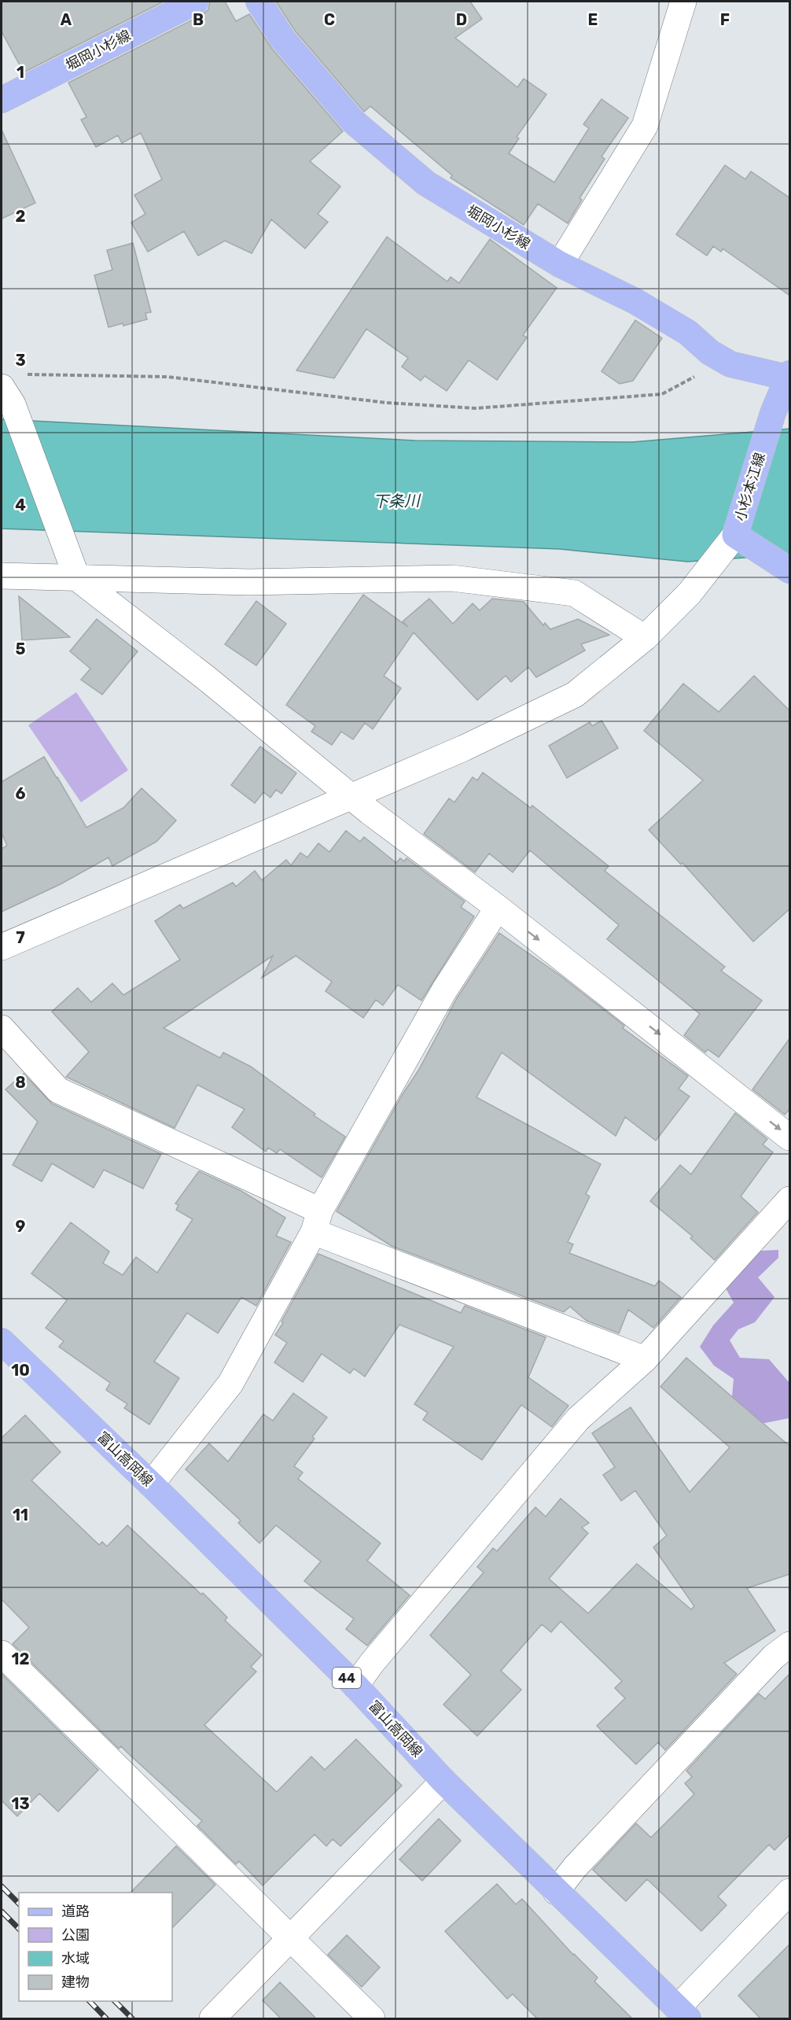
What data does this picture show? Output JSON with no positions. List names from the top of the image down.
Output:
{
  "streets": {
    "main road": [
      "堀岡小杉線",
      "小杉本江線",
      "富山高岡線",
      "44"
    ]
  },
  "crossings": [
    ["堀岡小杉線", "小杉本江線"]
  ],
  "water": ["下条川"],
  "legend": [
    "道路",
    "公園",
    "水域",
    "建物"
  ],
  "grid": {
    "columns": [
      "A",
      "B",
      "C",
      "D",
      "E",
      "F"
    ],
    "rows": [
      "1",
      "2",
      "3",
      "4",
      "5",
      "6",
      "7",
      "8",
      "9",
      "10",
      "11",
      "12",
      "13"
    ]
  }
}
